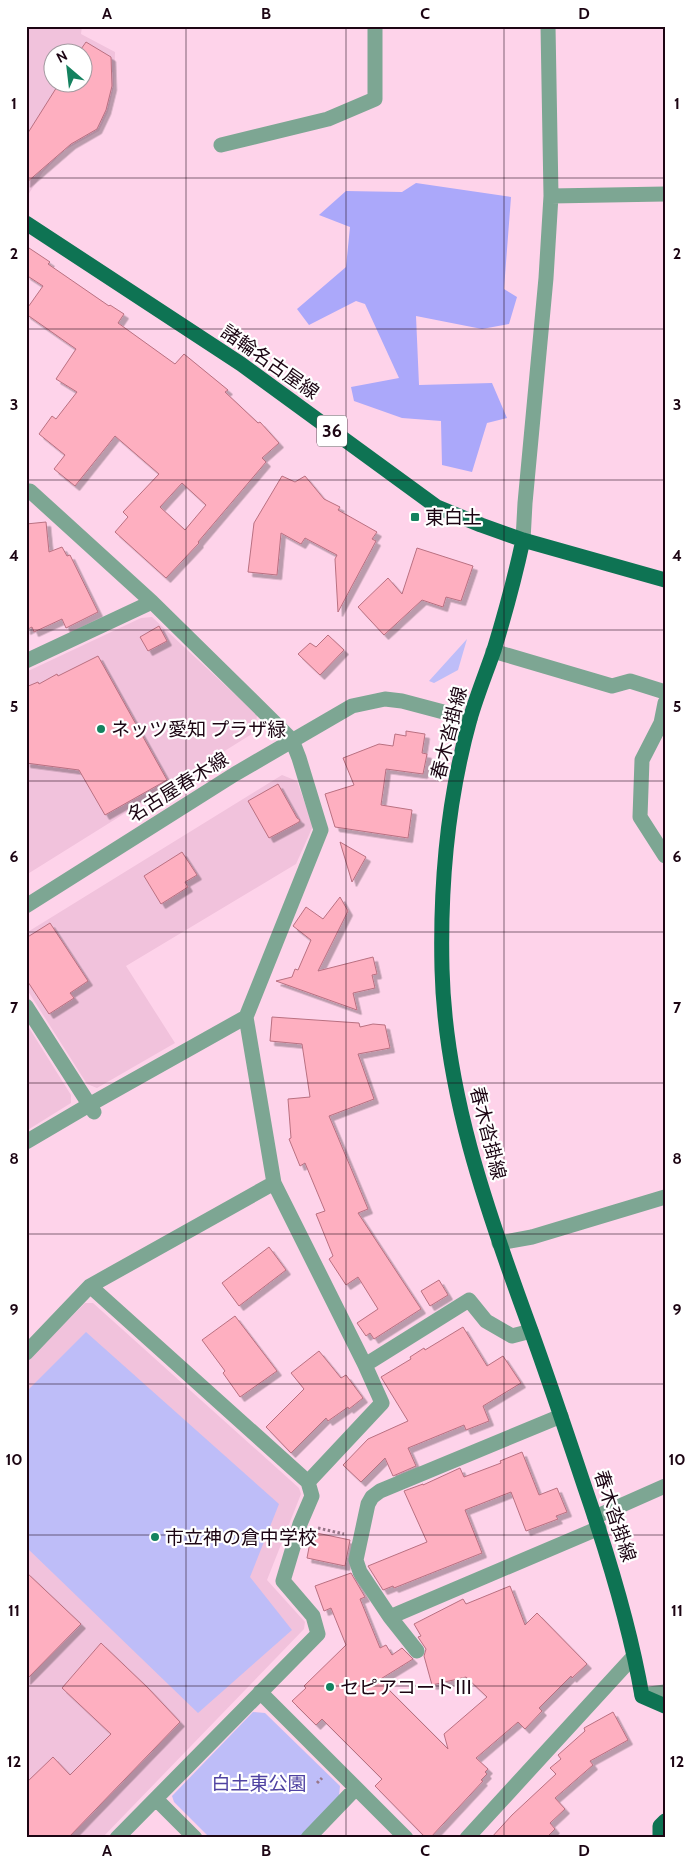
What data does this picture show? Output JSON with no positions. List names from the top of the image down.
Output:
{
  "streets": {
    "main road": ["諸輪名古屋線", "36", "春木沓掛線"],
    "street": ["名古屋春木線"]
  },
  "crossings": [
    ["諸輪名古屋線", "春木沓掛線"],
    ["春木沓掛線", "名古屋春木線"]
  ],
  "parks": ["白土東公園"],
  "places": {
    "transit": ["東白土"],
    "other": ["ネッツ愛知 プラザ緑", "市立神の倉中学校", "セピアコートⅢ"]
  },
  "north": "top left",
  "grid": {
    "columns": [
      "A",
      "B",
      "C",
      "D"
    ],
    "rows": [
      "1",
      "2",
      "3",
      "4",
      "5",
      "6",
      "7",
      "8",
      "9",
      "10",
      "11",
      "12"
    ]
  }
}
